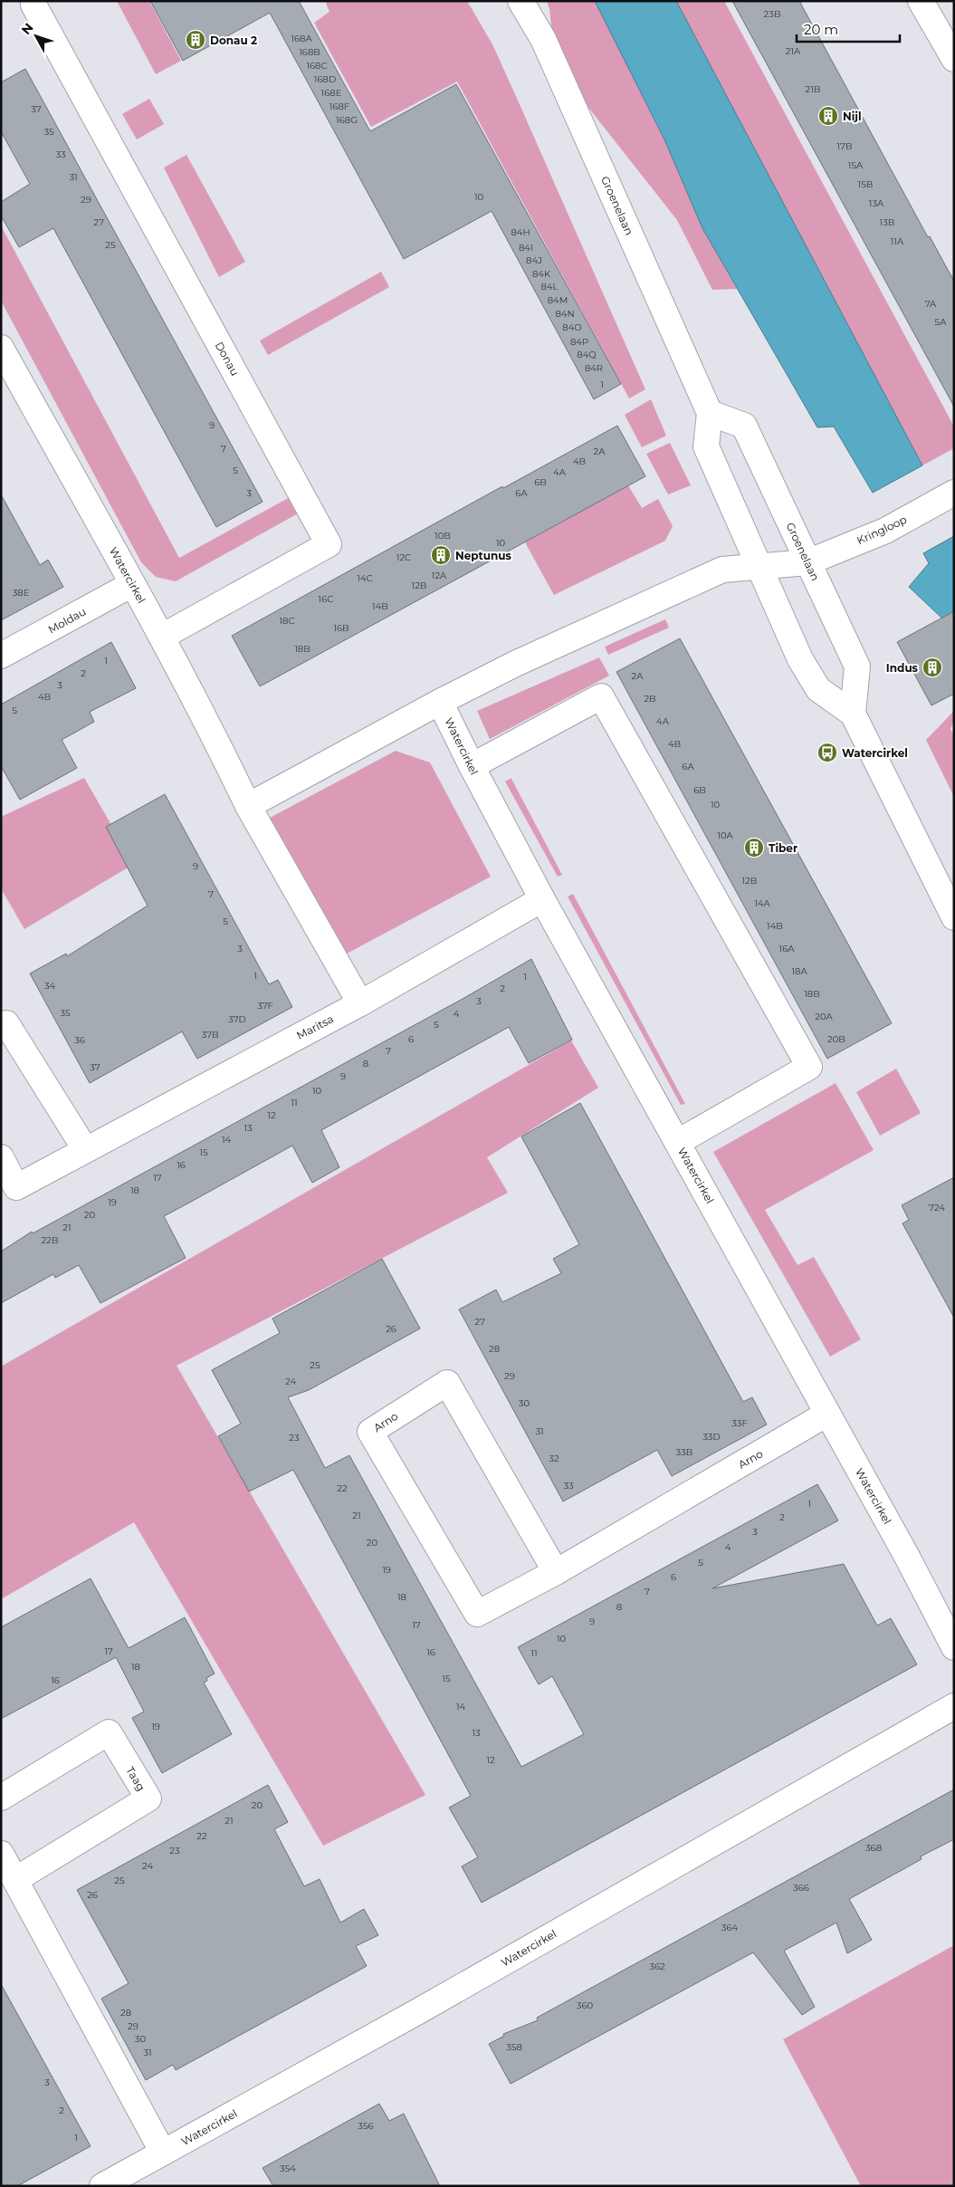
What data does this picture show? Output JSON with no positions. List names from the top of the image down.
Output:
{
  "streets": {
    "street": [
      "Groenelaan",
      "Donau",
      "Kringloop",
      "Watercirkel",
      "Moldau",
      "Maritsa",
      "Arno",
      "Taag"
    ]
  },
  "crossings": [
    ["Groenelaan", "Kringloop"],
    ["Donau", "Watercirkel"],
    ["Watercirkel", "Moldau"],
    ["Watercirkel", "Maritsa"],
    ["Watercirkel", "Arno"]
  ],
  "places": {
    "building": [
      "Donau 2",
      "Nijl",
      "Neptunus",
      "Indus",
      "Tiber"
    ],
    "bus stop": ["Watercirkel"]
  },
  "house_numbers": [
    "23B",
    "168A",
    "21A",
    "168B",
    "168C",
    "168D",
    "21B",
    "168E",
    "168F",
    "37",
    "168G",
    "35",
    "17B",
    "33",
    "15A",
    "31",
    "15B",
    "10",
    "29",
    "13A",
    "27",
    "13B",
    "84H",
    "11A",
    "25",
    "84I",
    "84J",
    "84K",
    "84L",
    "84M",
    "7A",
    "84N",
    "5A",
    "84O",
    "84P",
    "84Q",
    "84R",
    "1",
    "9",
    "7",
    "2A",
    "4B",
    "5",
    "4A",
    "6B",
    "3",
    "6A",
    "10B",
    "10",
    "12C",
    "12A",
    "14C",
    "12B",
    "38E",
    "16C",
    "14B",
    "18C",
    "16B",
    "18B",
    "1",
    "2",
    "2A",
    "3",
    "4B",
    "2B",
    "5",
    "4A",
    "4B",
    "6A",
    "6B",
    "10",
    "10A",
    "9",
    "12B",
    "7",
    "14A",
    "5",
    "14B",
    "3",
    "16A",
    "18A",
    "1",
    "1",
    "34",
    "2",
    "18B",
    "3",
    "37F",
    "35",
    "4",
    "20A",
    "37D",
    "5",
    "37B",
    "6",
    "20B",
    "36",
    "7",
    "8",
    "37",
    "9",
    "10",
    "11",
    "12",
    "13",
    "14",
    "15",
    "16",
    "17",
    "18",
    "19",
    "724",
    "20",
    "21",
    "22B",
    "27",
    "26",
    "28",
    "25",
    "29",
    "24",
    "30",
    "33F",
    "31",
    "33D",
    "23",
    "33B",
    "32",
    "33",
    "22",
    "1",
    "21",
    "2",
    "3",
    "20",
    "4",
    "5",
    "19",
    "6",
    "7",
    "18",
    "8",
    "9",
    "17",
    "10",
    "17",
    "16",
    "11",
    "18",
    "15",
    "16",
    "14",
    "19",
    "13",
    "12",
    "20",
    "21",
    "22",
    "368",
    "23",
    "24",
    "25",
    "366",
    "26",
    "364",
    "362",
    "360",
    "28",
    "29",
    "30",
    "358",
    "31",
    "3",
    "2",
    "356",
    "1",
    "354"
  ],
  "scale_bar": "20 m",
  "north": "top left"
}
